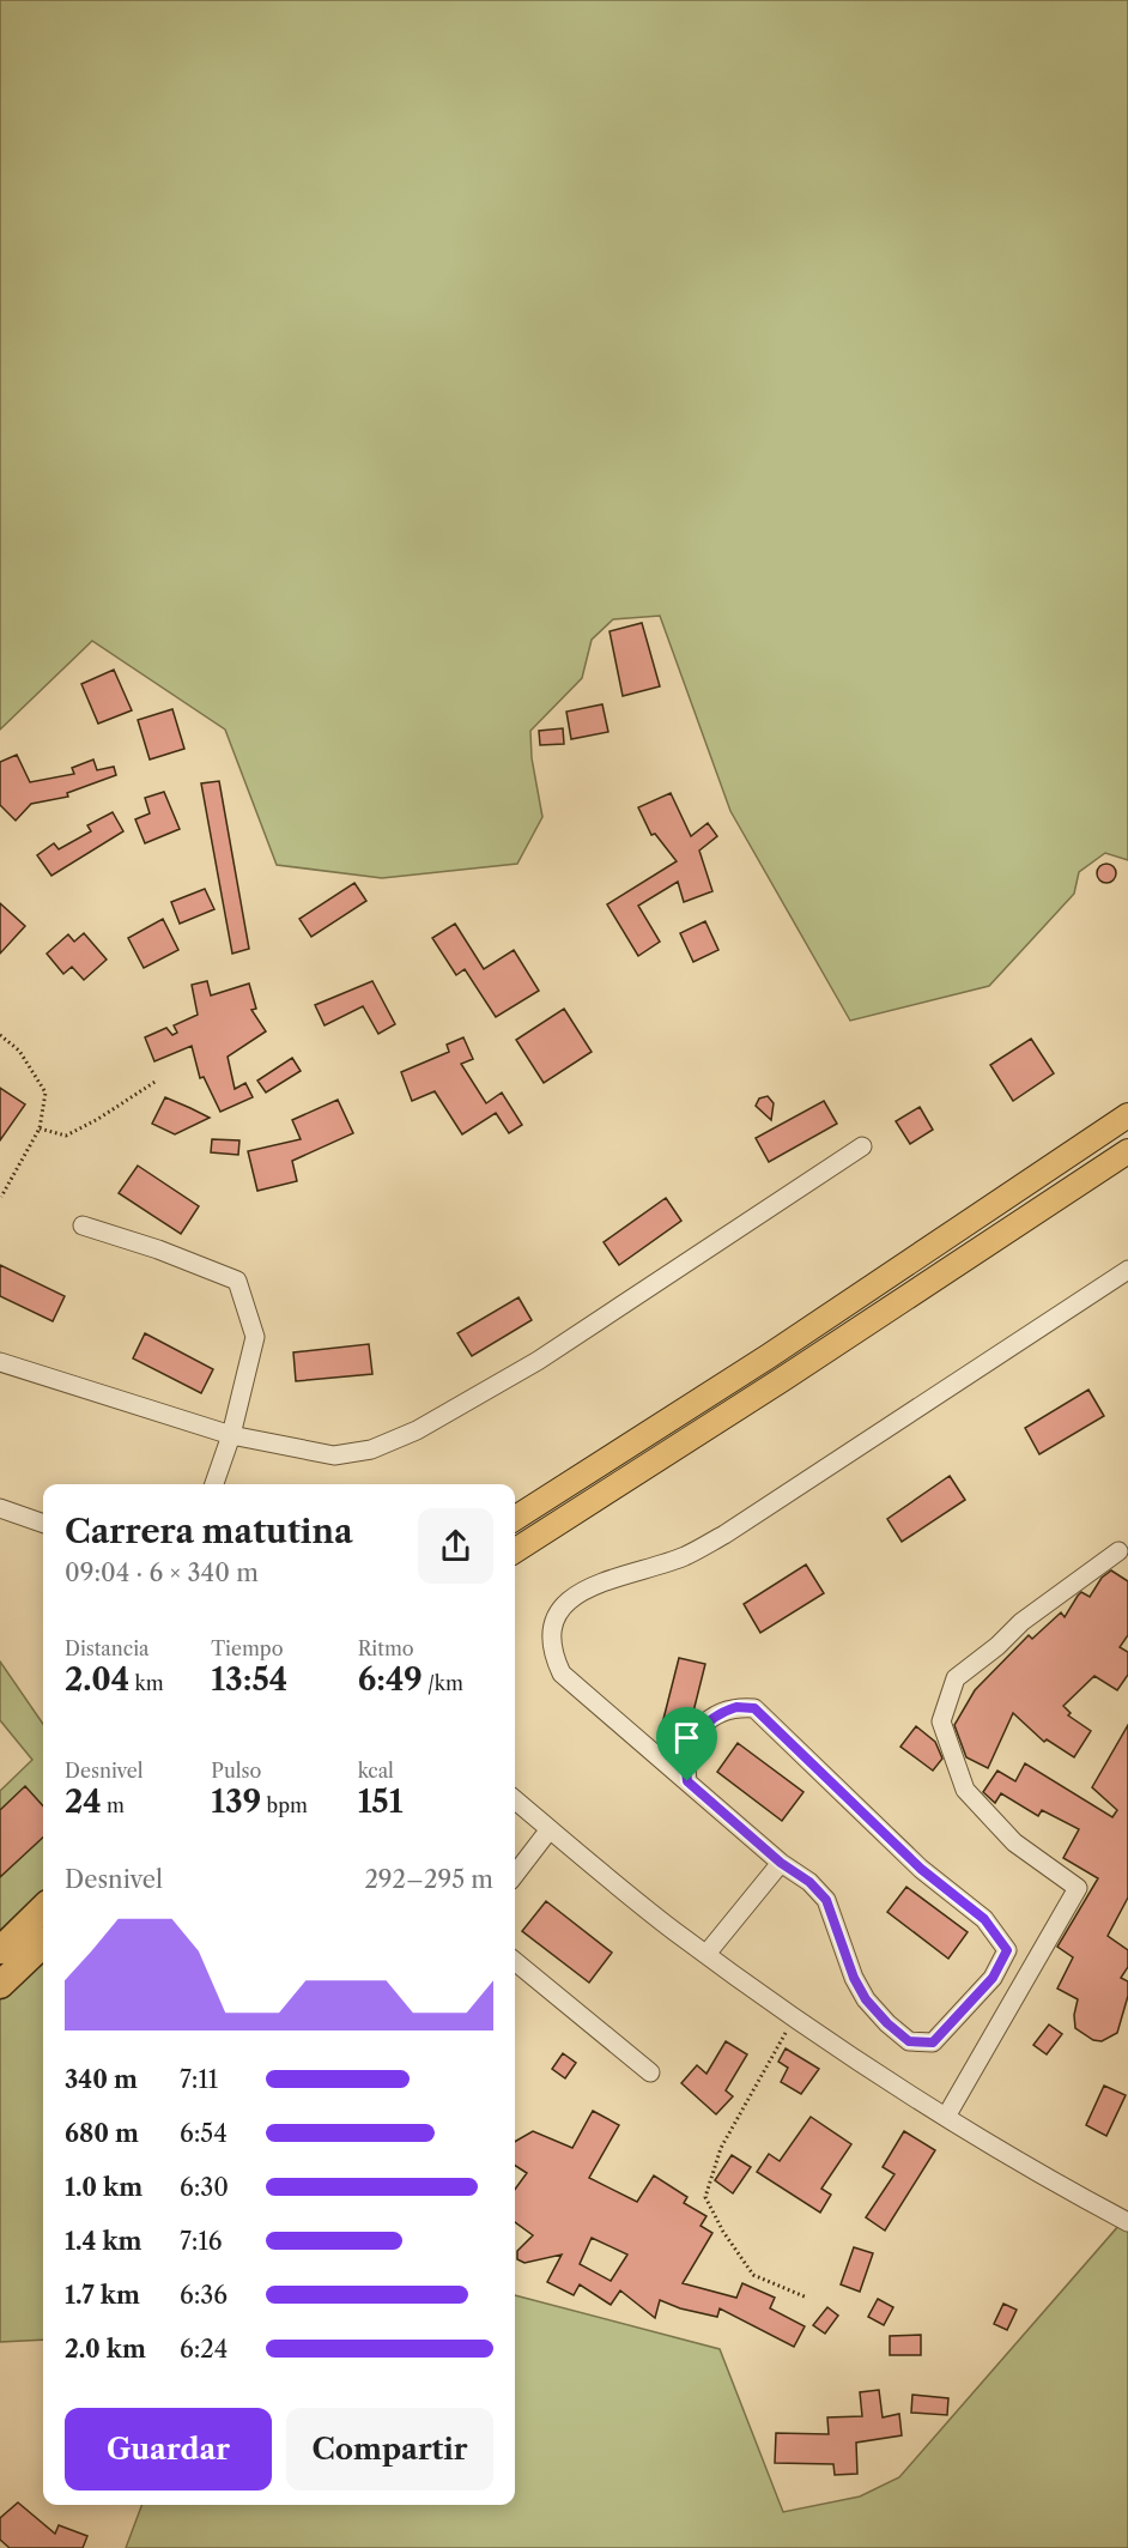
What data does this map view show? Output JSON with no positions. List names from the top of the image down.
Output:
{
  "page": {
    "heading": ["Carrera matutina", "09:04 · 6 × 340 m"],
    "stats": [
      ["Distancia", "2.04 km"],
      ["Tiempo", "13:54"],
      ["Ritmo", "6:49 /km"],
      ["Desnivel", "24 m"],
      ["Pulso", "139 bpm"],
      ["kcal", "151"]
    ],
    "chart": ["Desnivel", "292–295 m"],
    "list": [
      {
        "name": "340 m",
        "note": "7:11"
      },
      {
        "name": "680 m",
        "note": "6:54"
      },
      {
        "name": "1.0 km",
        "note": "6:30"
      },
      {
        "name": "1.4 km",
        "note": "7:16"
      },
      {
        "name": "1.7 km",
        "note": "6:36"
      },
      {
        "name": "2.0 km",
        "note": "6:24"
      }
    ],
    "buttons": ["Guardar", "Compartir"]
  }
}
